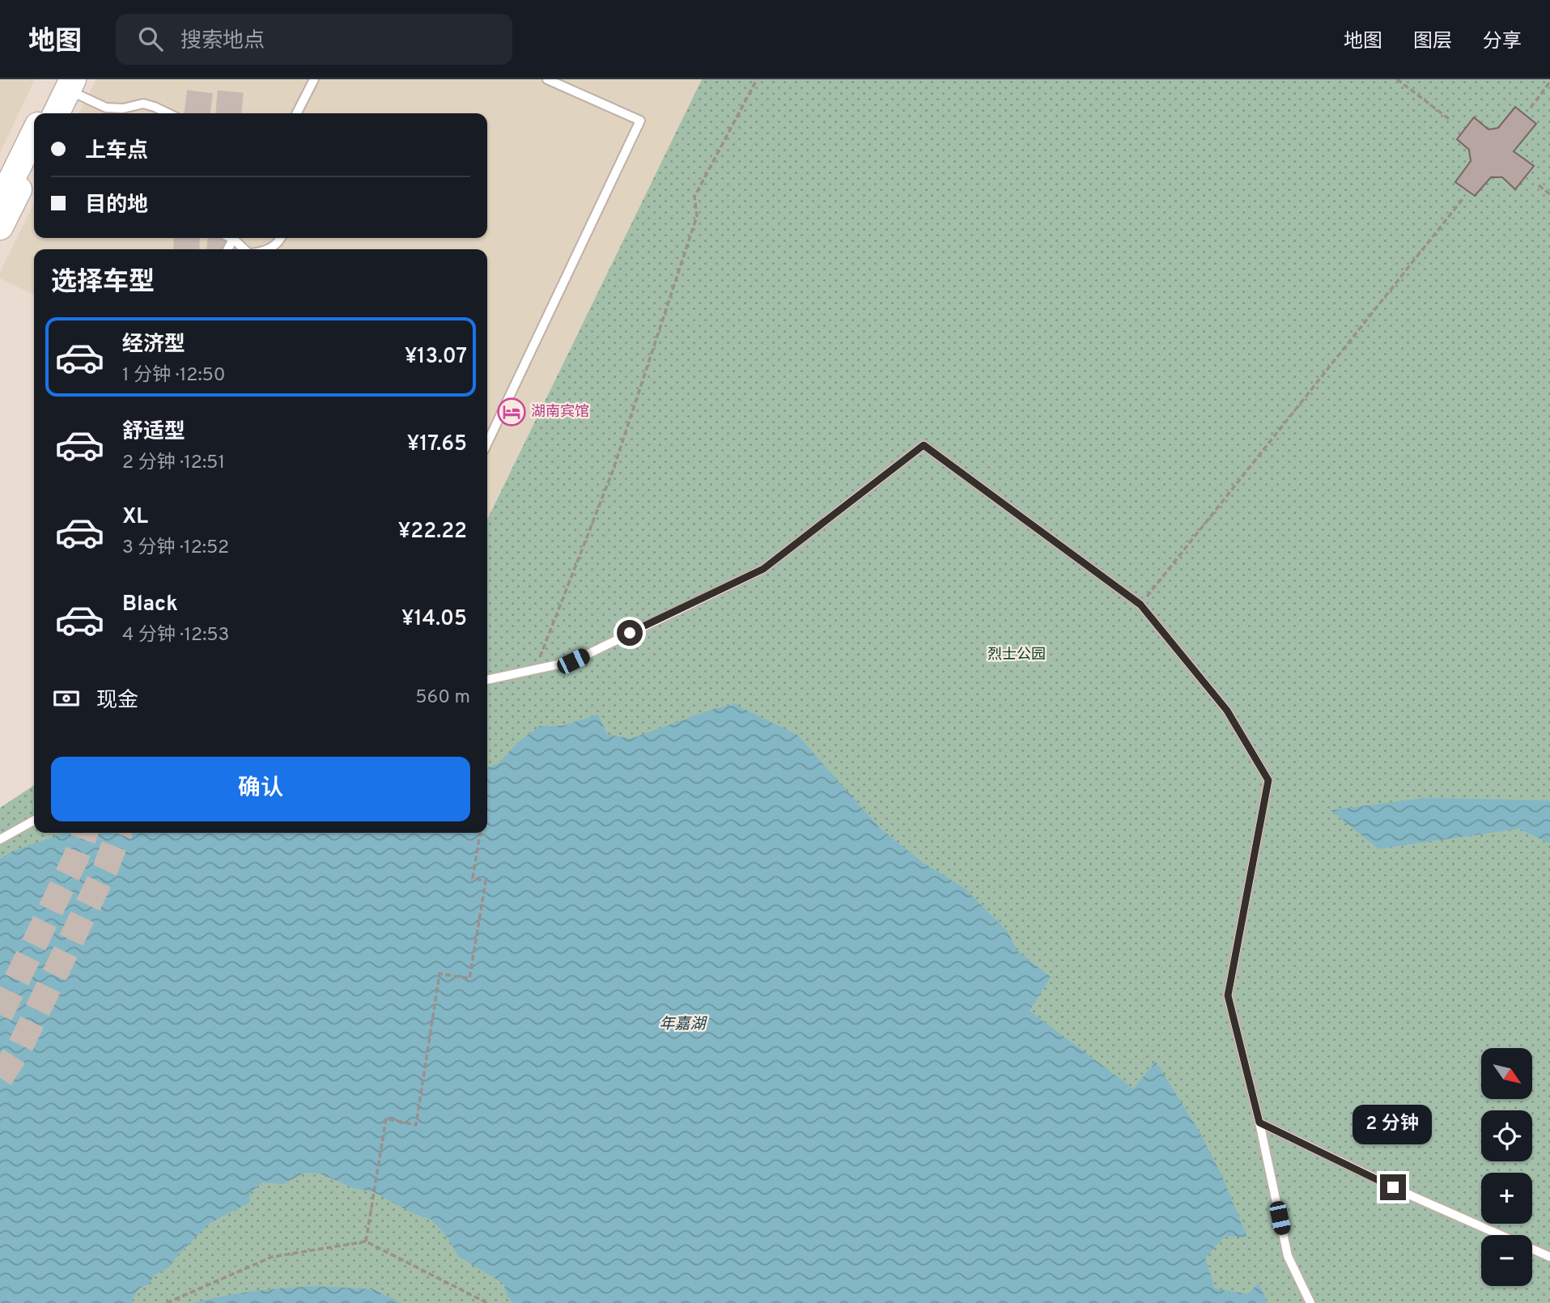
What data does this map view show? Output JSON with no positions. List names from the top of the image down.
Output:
{
  "water": ["年嘉湖"],
  "parks": ["烈士公园"],
  "places": {
    "hotel": ["湖南宾馆"]
  },
  "north": "bottom right",
  "page": {
    "header": "地图",
    "search": "搜索地点",
    "nav": ["地图", "图层", "分享"],
    "banner": ["上车点", "目的地"],
    "heading": "选择车型",
    "list": [
      {
        "name": "经济型",
        "note": "1 分钟 · 12:50",
        "value": "¥13.07"
      },
      {
        "name": "舒适型",
        "note": "2 分钟 · 12:51",
        "value": "¥17.65"
      },
      {
        "name": "XL",
        "note": "3 分钟 · 12:52",
        "value": "¥22.22"
      },
      {
        "name": "Black",
        "note": "4 分钟 · 12:53",
        "value": "¥14.05"
      }
    ],
    "pay": ["现金", "560 m"],
    "buttons": "确认",
    "map_buttons": ["+", "−"],
    "bubble": "2 分钟"
  }
}
